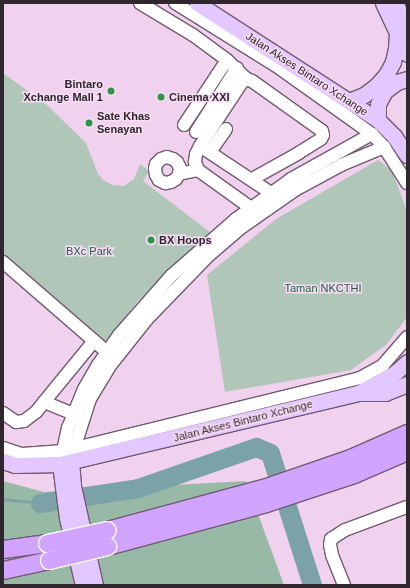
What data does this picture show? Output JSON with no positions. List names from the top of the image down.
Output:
{
  "streets": {
    "main road": ["Jalan Akses Bintaro Xchange"]
  },
  "parks": ["BXc Park", "Taman NKCTHI"],
  "places": [
    "Bintaro Xchange Mall 1",
    "Cinema XXI",
    "Sate Khas Senayan",
    "BX Hoops"
  ]
}
